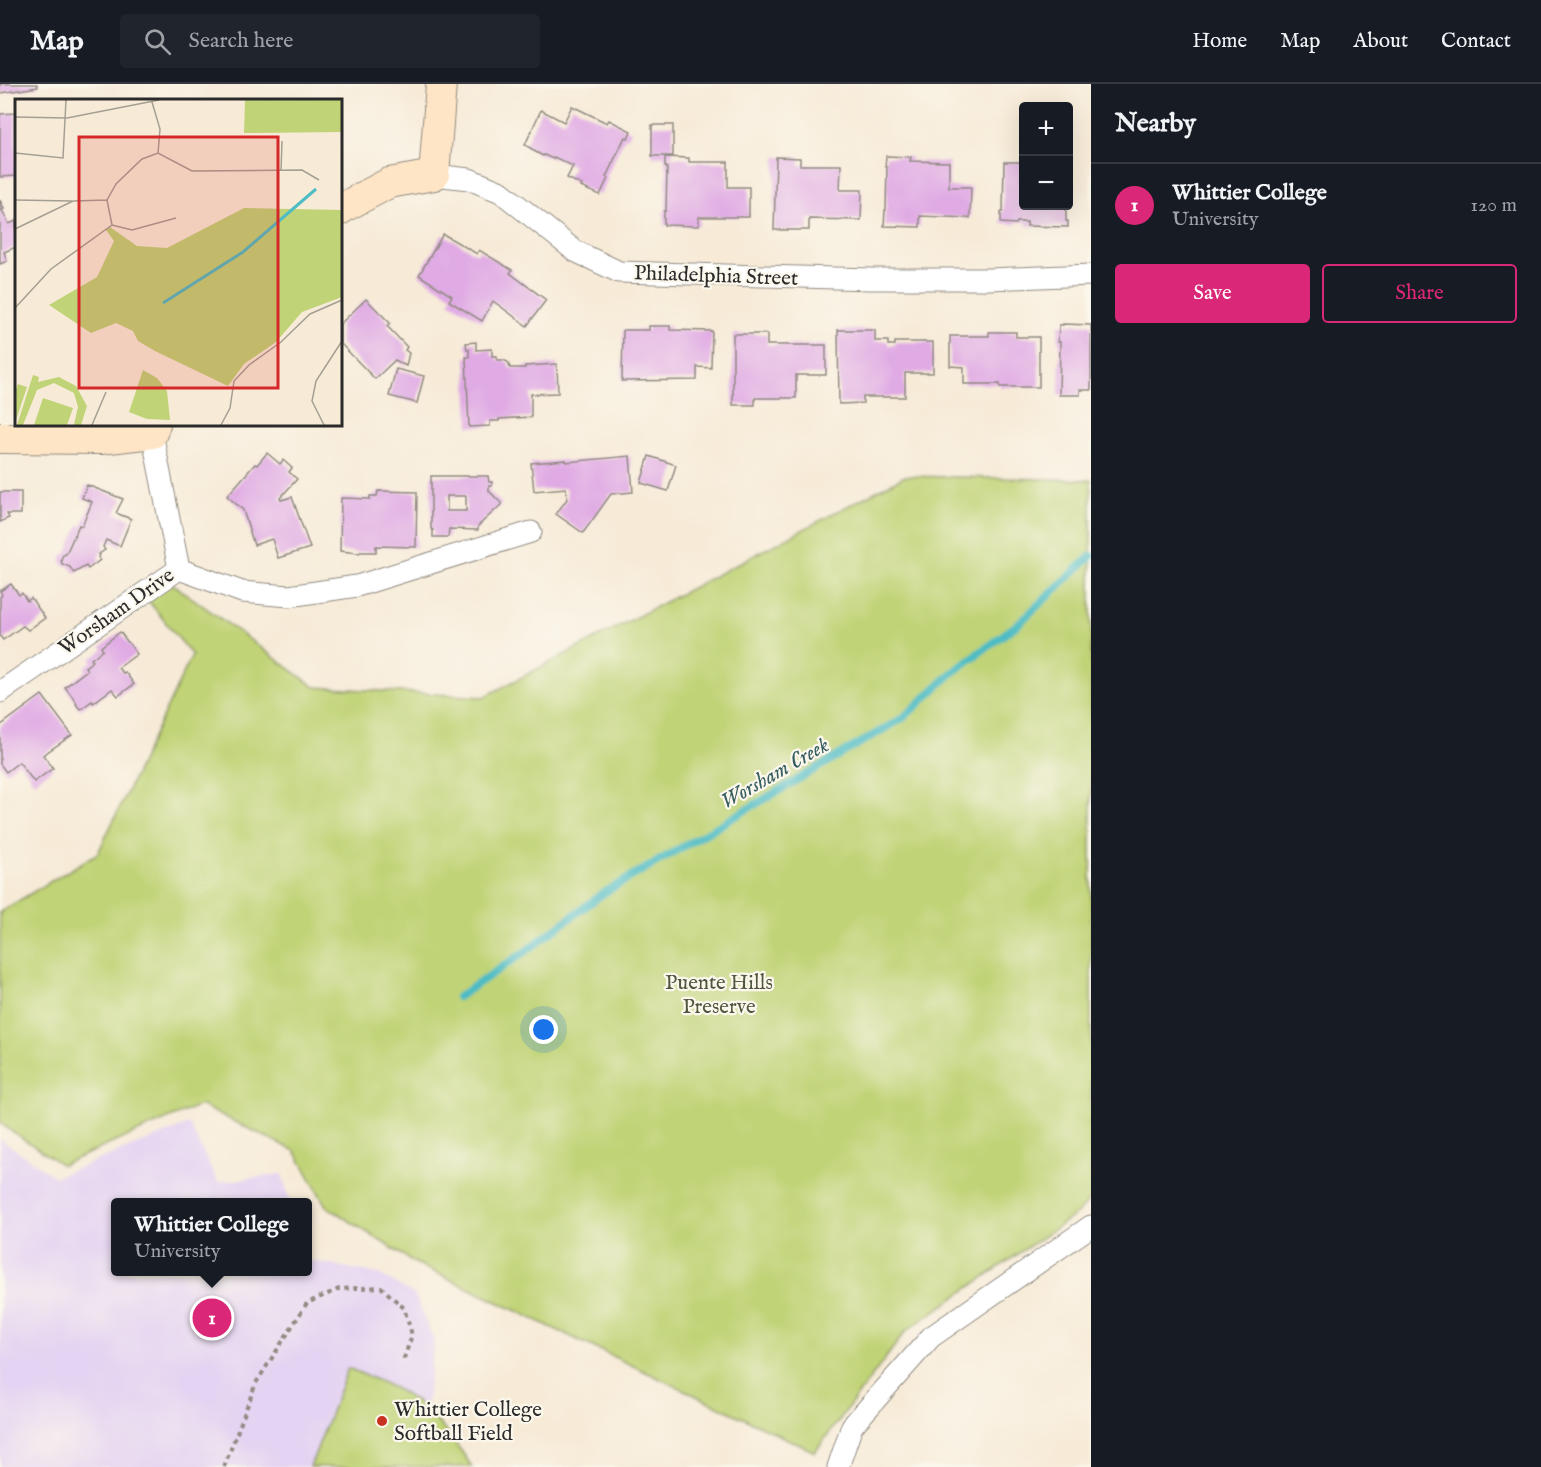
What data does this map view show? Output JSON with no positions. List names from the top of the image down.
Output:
{
  "streets": {
    "street": ["Philadelphia Street", "Worsham Drive"]
  },
  "water": ["Worsham Creek"],
  "parks": ["Puente Hills Preserve"],
  "places": ["Whittier College Softball Field"],
  "page": {
    "header": "Map",
    "search": "Search here",
    "nav": [
      "Home",
      "Map",
      "About",
      "Contact"
    ],
    "heading": "Nearby",
    "map_buttons": ["+", "−"],
    "list": [
      {
        "mark": "1",
        "name": "Whittier College",
        "note": "University",
        "value": "120 m"
      }
    ],
    "buttons": ["Save", "Share"],
    "popup": ["Whittier College", "University"],
    "pins": "1"
  }
}
